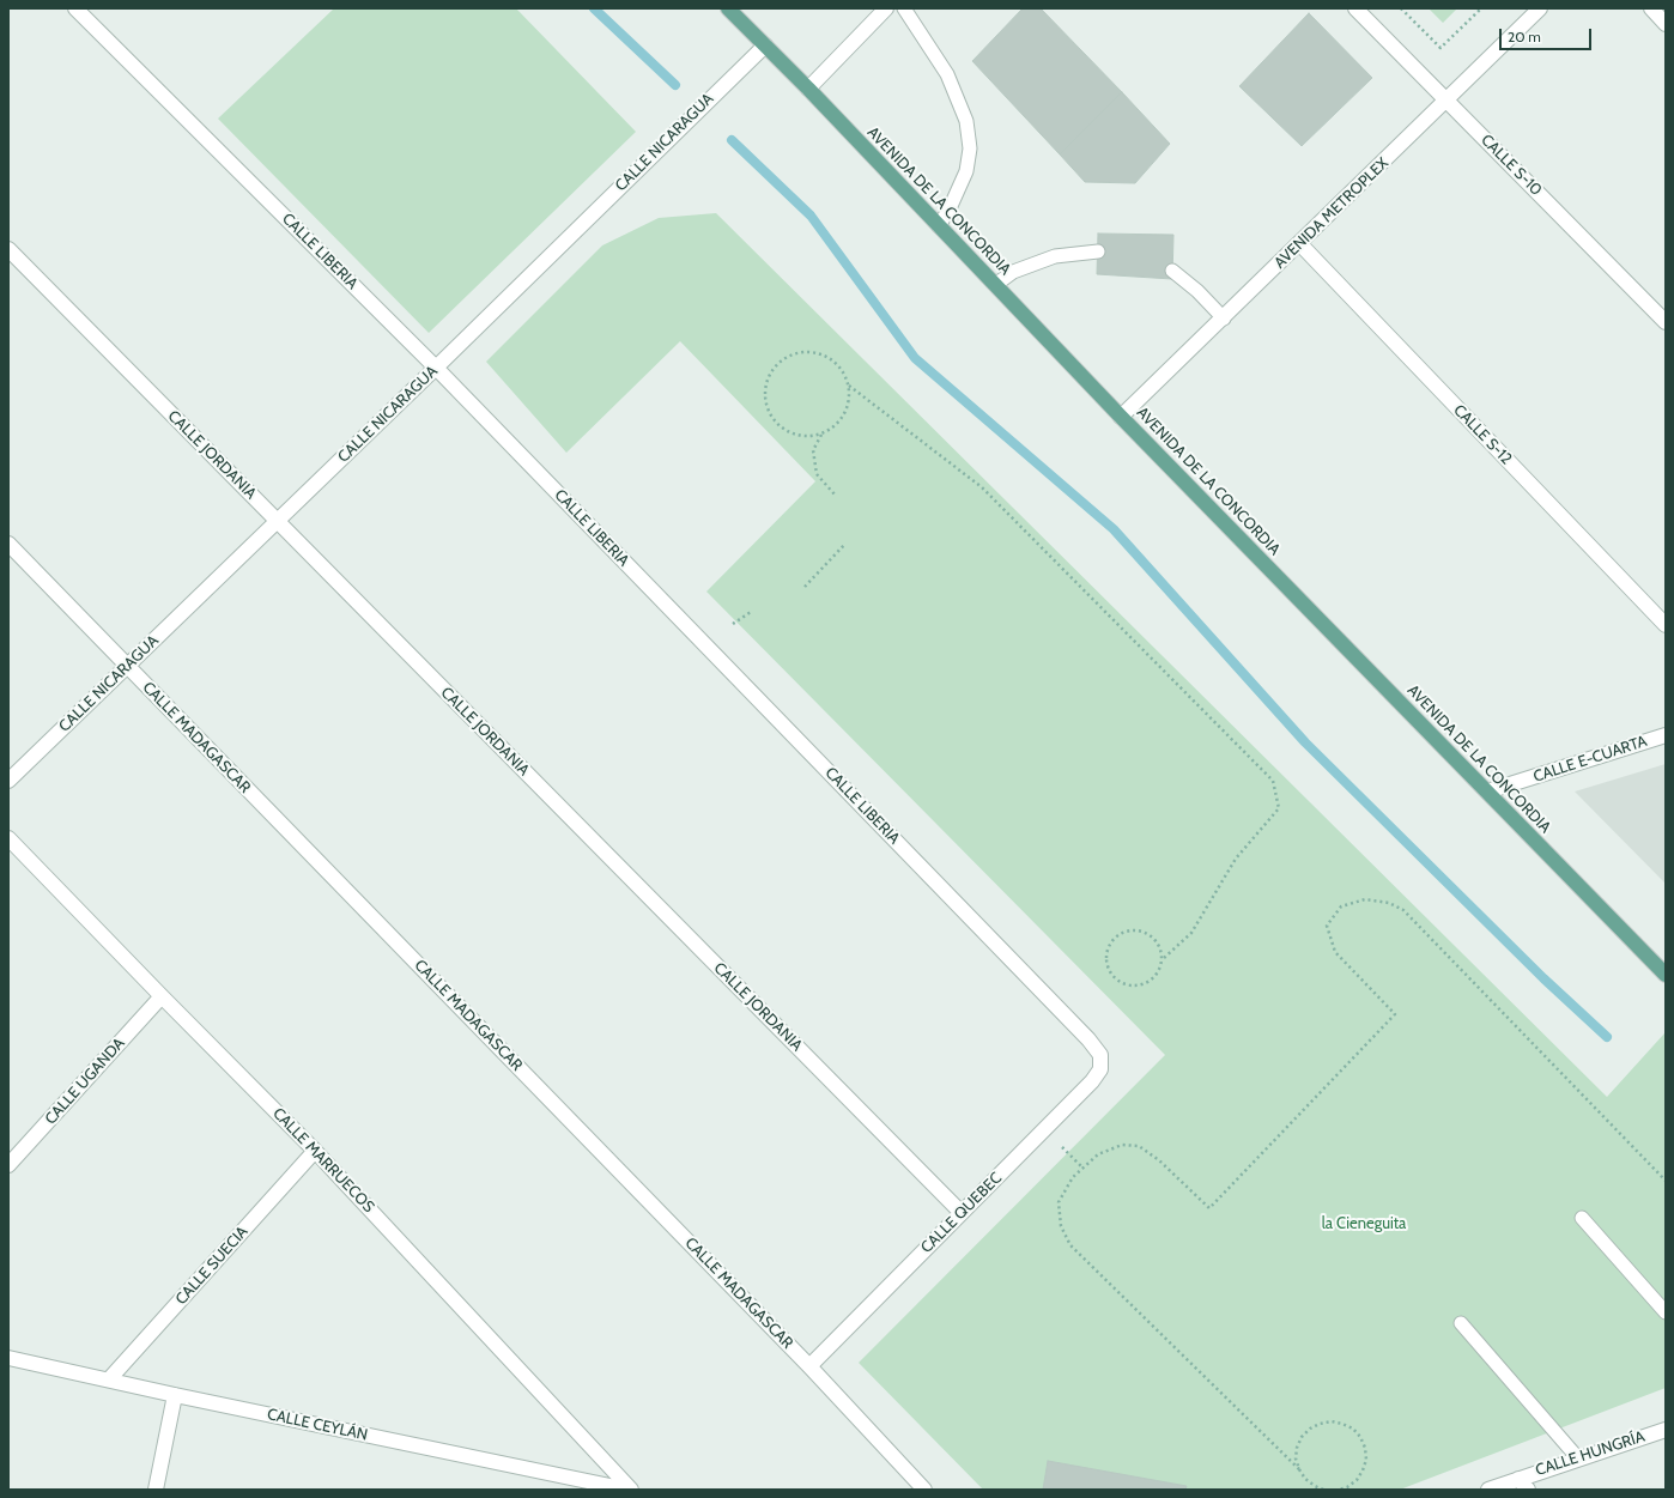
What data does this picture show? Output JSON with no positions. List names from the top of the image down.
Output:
{
  "streets": {
    "main road": ["AVENIDA DE LA CONCORDIA"],
    "street": [
      "CALLE NICARAGUA",
      "CALLE S-10",
      "AVENIDA METROPLEX",
      "CALLE LIBERIA",
      "CALLE S-12",
      "CALLE JORDANIA",
      "CALLE MADAGASCAR",
      "CALLE E-CUARTA",
      "CALLE UGANDA",
      "CALLE MARRUECOS",
      "CALLE QUEBEC",
      "CALLE SUECIA",
      "CALLE CEYLÁN",
      "CALLE HUNGRÍA"
    ]
  },
  "crossings": [
    ["CALLE NICARAGUA", "AVENIDA DE LA CONCORDIA"],
    ["CALLE NICARAGUA", "CALLE LIBERIA"],
    ["CALLE NICARAGUA", "CALLE JORDANIA"],
    ["CALLE NICARAGUA", "CALLE MADAGASCAR"],
    ["CALLE S-10", "AVENIDA METROPLEX"],
    ["AVENIDA DE LA CONCORDIA", "AVENIDA METROPLEX"],
    ["AVENIDA DE LA CONCORDIA", "CALLE E-CUARTA"],
    ["AVENIDA METROPLEX", "CALLE S-12"],
    ["CALLE LIBERIA", "CALLE QUEBEC"],
    ["CALLE JORDANIA", "CALLE QUEBEC"],
    ["CALLE MADAGASCAR", "CALLE QUEBEC"],
    ["CALLE UGANDA", "CALLE MARRUECOS"],
    ["CALLE MARRUECOS", "CALLE SUECIA"],
    ["CALLE MARRUECOS", "CALLE CEYLÁN"],
    ["CALLE SUECIA", "CALLE CEYLÁN"]
  ],
  "parks": ["la Cieneguita"],
  "scale_bar": "20 m"
}
